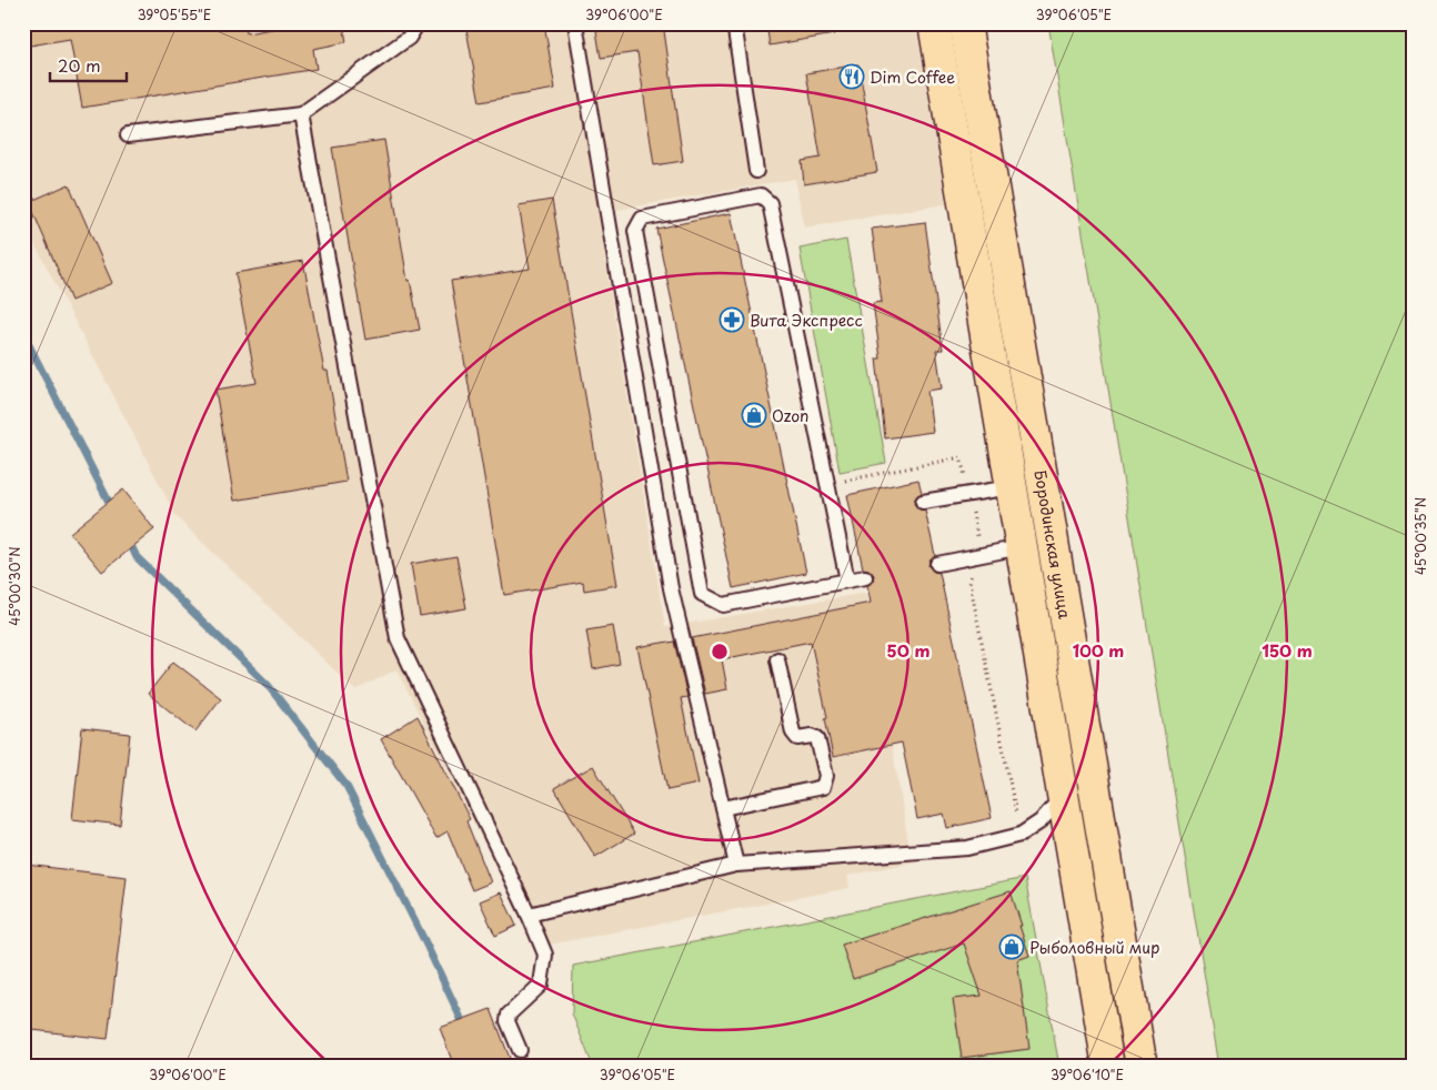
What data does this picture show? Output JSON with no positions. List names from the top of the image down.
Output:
{
  "streets": {
    "main road": ["Бородинская улица"]
  },
  "places": {
    "restaurant": ["Dim Coffee"],
    "pharmacy": ["Вита Экспресс"],
    "shop": ["Ozon", "Рыболовный мир"]
  },
  "scale_bar": "20 m",
  "coordinates": [
    "39°05'55\"E",
    "39°06'00\"E",
    "39°06'05\"E",
    "45°00'35\"N",
    "45°00'30\"N",
    "39°06'10\"E"
  ],
  "rings": ["50 m", "100 m", "150 m"]
}
